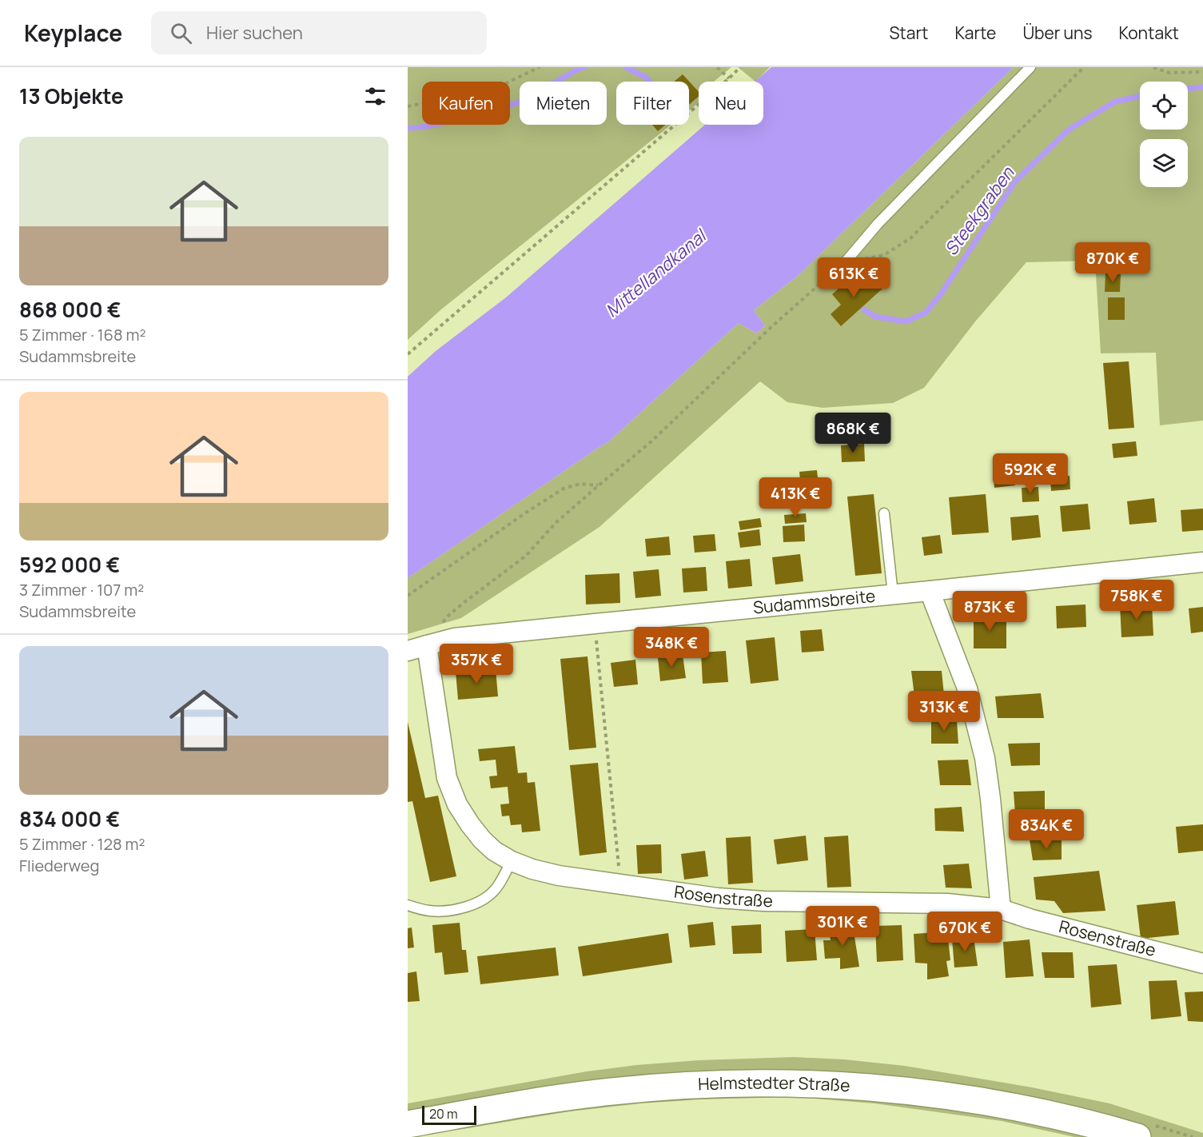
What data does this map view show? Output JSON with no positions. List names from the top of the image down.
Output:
{
  "streets": {
    "main road": ["Helmstedter Straße"],
    "street": ["Sudammsbreite", "Rosenstraße"]
  },
  "crossings": [
    ["Sudammsbreite", "Rosenstraße"]
  ],
  "water": ["Steekgraben", "Mittellandkanal"],
  "scale_bar": "20 m",
  "page": {
    "header": "Keyplace",
    "search": "Hier suchen",
    "nav": [
      "Start",
      "Karte",
      "Über uns",
      "Kontakt"
    ],
    "heading": "13 Objekte",
    "chip": [
      "Kaufen",
      "Mieten",
      "Filter",
      "Neu"
    ],
    "list": [
      {
        "name": "868 000 €",
        "note": "5 Zimmer · 168 m² · Sudammsbreite"
      },
      {
        "name": "592 000 €",
        "note": "3 Zimmer · 107 m² · Sudammsbreite"
      },
      {
        "name": "834 000 €",
        "note": "5 Zimmer · 128 m² · Fliederweg"
      }
    ],
    "price": [
      "870K €",
      "613K €",
      "868K €",
      "592K €",
      "413K €",
      "758K €",
      "873K €",
      "348K €",
      "357K €",
      "313K €",
      "834K €",
      "301K €",
      "670K €"
    ],
    "scale": "20 m"
  }
}
